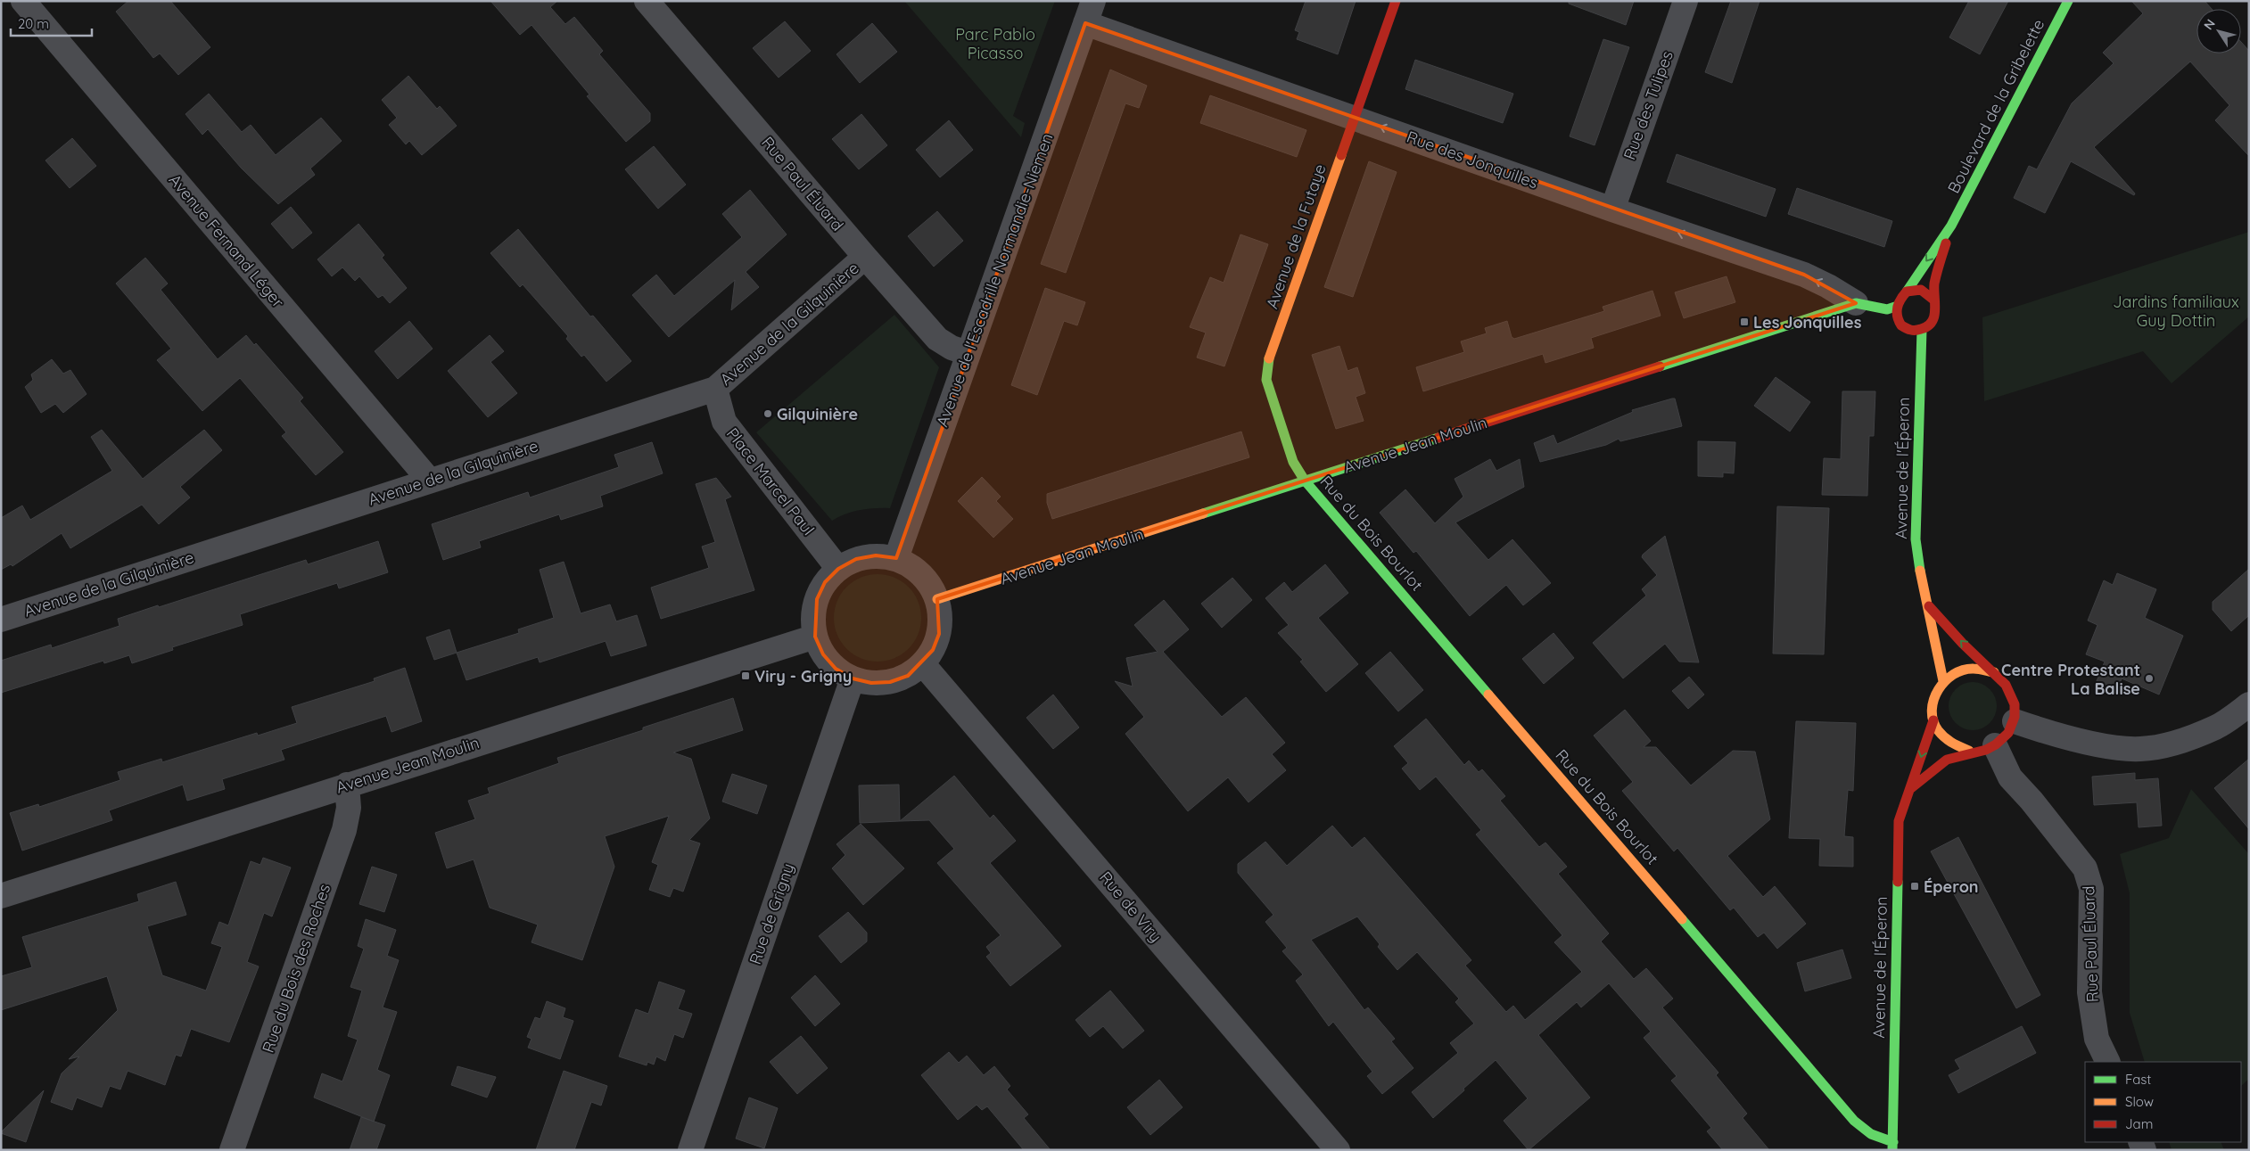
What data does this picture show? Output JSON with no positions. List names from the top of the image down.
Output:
{
  "streets": {
    "street": [
      "Rue des Tulipes",
      "Boulevard de la Gribelette",
      "Rue des Jonquilles",
      "Rue Paul Éluard",
      "Avenue de la Futaye",
      "Avenue Fernand Léger",
      "Avenue de l'Escadrille Normandie-Niemen",
      "Avenue de la Gilquinière",
      "Avenue Jean Moulin",
      "Avenue de l'Éperon",
      "Place Marcel Paul",
      "Rue du Bois Bourlot",
      "Rue de Viry",
      "Rue de Grigny",
      "Rue du Bois des Roches"
    ]
  },
  "crossings": [
    ["Rue des Tulipes", "Rue des Jonquilles"],
    ["Boulevard de la Gribelette", "Avenue Jean Moulin"],
    ["Boulevard de la Gribelette", "Avenue de l'Éperon"],
    ["Rue des Jonquilles", "Avenue de la Futaye"],
    ["Rue des Jonquilles", "Avenue de l'Escadrille Normandie-Niemen"],
    ["Rue des Jonquilles", "Avenue Jean Moulin"],
    ["Rue Paul Éluard", "Avenue de l'Escadrille Normandie-Niemen"],
    ["Rue Paul Éluard", "Avenue de la Gilquinière"],
    ["Rue Paul Éluard", "Avenue de l'Éperon"],
    ["Avenue de la Futaye", "Avenue Jean Moulin"],
    ["Avenue de la Futaye", "Rue du Bois Bourlot"],
    ["Avenue Fernand Léger", "Avenue de la Gilquinière"],
    ["Avenue de l'Escadrille Normandie-Niemen", "Avenue Jean Moulin"],
    ["Avenue de l'Escadrille Normandie-Niemen", "Place Marcel Paul"],
    ["Avenue de l'Escadrille Normandie-Niemen", "Rue de Viry"],
    ["Avenue de l'Escadrille Normandie-Niemen", "Rue de Grigny"],
    ["Avenue de la Gilquinière", "Place Marcel Paul"],
    ["Avenue Jean Moulin", "Avenue de l'Éperon"],
    ["Avenue Jean Moulin", "Place Marcel Paul"],
    ["Avenue Jean Moulin", "Rue du Bois Bourlot"],
    ["Avenue Jean Moulin", "Rue de Viry"],
    ["Avenue Jean Moulin", "Rue de Grigny"],
    ["Avenue Jean Moulin", "Rue du Bois des Roches"],
    ["Avenue de l'Éperon", "Rue du Bois Bourlot"],
    ["Place Marcel Paul", "Rue de Viry"],
    ["Place Marcel Paul", "Rue de Grigny"],
    ["Rue de Viry", "Rue de Grigny"]
  ],
  "one_way": ["Rue des Jonquilles"],
  "parks": ["Parc Pablo Picasso", "Jardins familiaux Guy Dottin"],
  "places": {
    "transit": ["Les Jonquilles", "Viry - Grigny", "Éperon"],
    "other": ["Gilquinière", "Centre Protestant La Balise"]
  },
  "legend": ["Fast", "Slow", "Jam"],
  "scale_bar": "20 m",
  "north": "top left"
}
